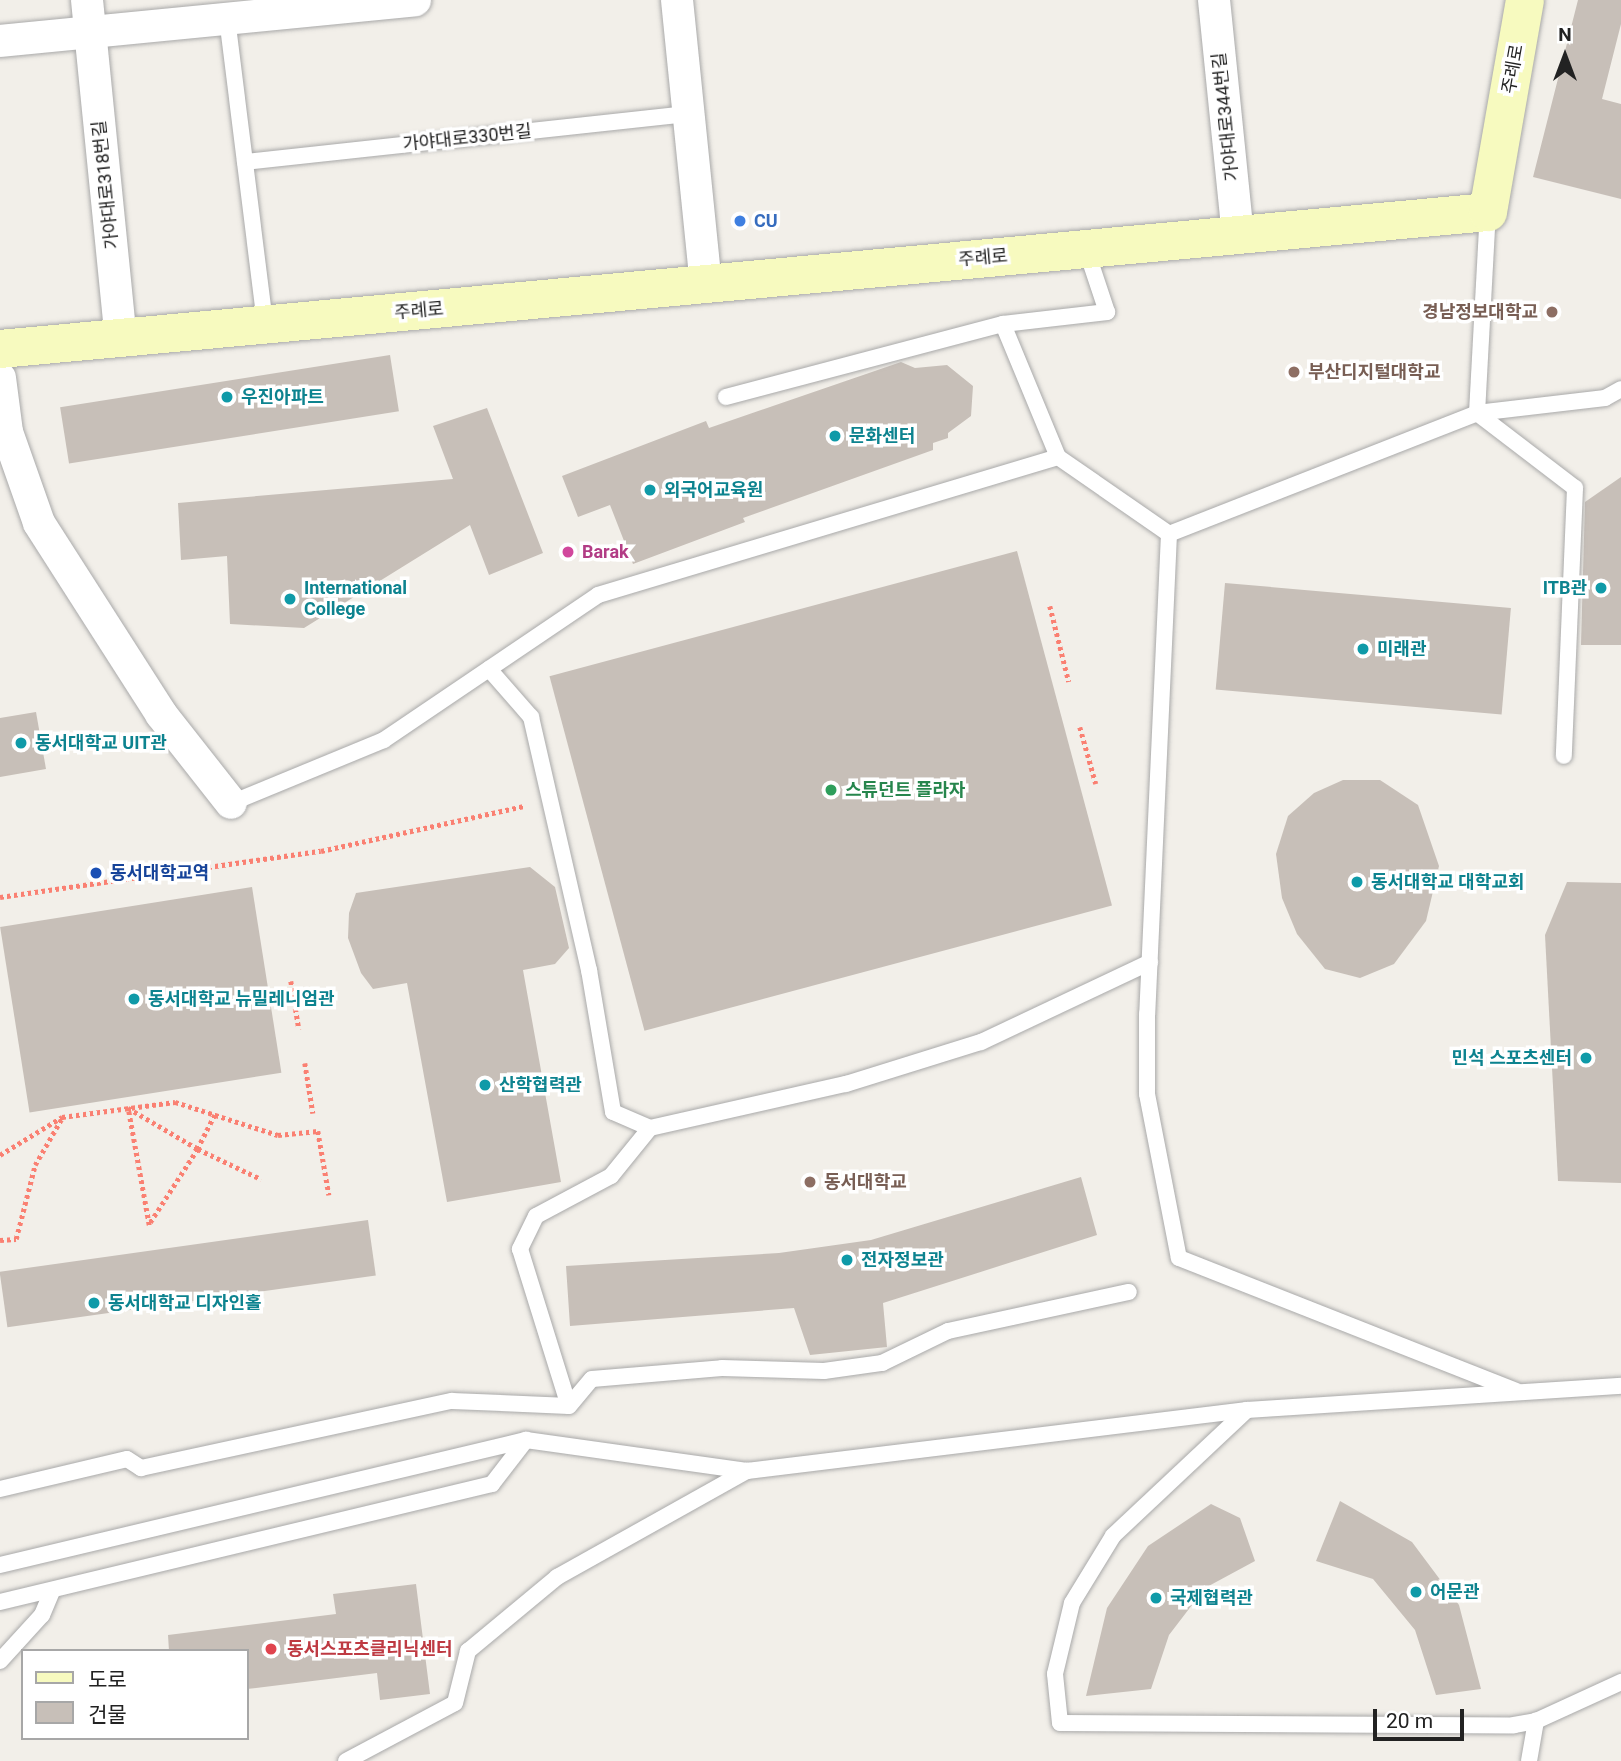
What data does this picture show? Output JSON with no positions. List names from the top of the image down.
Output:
{
  "streets": {
    "street": ["주례로", "가야대로344번길", "가야대로318번길"],
    "lane": ["가야대로330번길"]
  },
  "crossings": [
    ["주례로", "가야대로344번길"],
    ["주례로", "가야대로318번길"]
  ],
  "places": [
    "CU",
    "경남정보대학교",
    "부산디지털대학교",
    "우진아파트",
    "문화센터",
    "외국어교육원",
    "Barak",
    "ITB관",
    "International College",
    "미래관",
    "동서대학교 UIT관",
    "스튜던트 플라자",
    "동서대학교역",
    "동서대학교 대학교회",
    "동서대학교 뉴밀레니엄관",
    "민석 스포츠센터",
    "산학협력관",
    "동서대학교",
    "전자정보관",
    "동서대학교 디자인홀",
    "어문관",
    "국제협력관",
    "동서스포츠클리닉센터"
  ],
  "legend": ["도로", "건물"],
  "scale_bar": "20 m",
  "north": "top"
}
